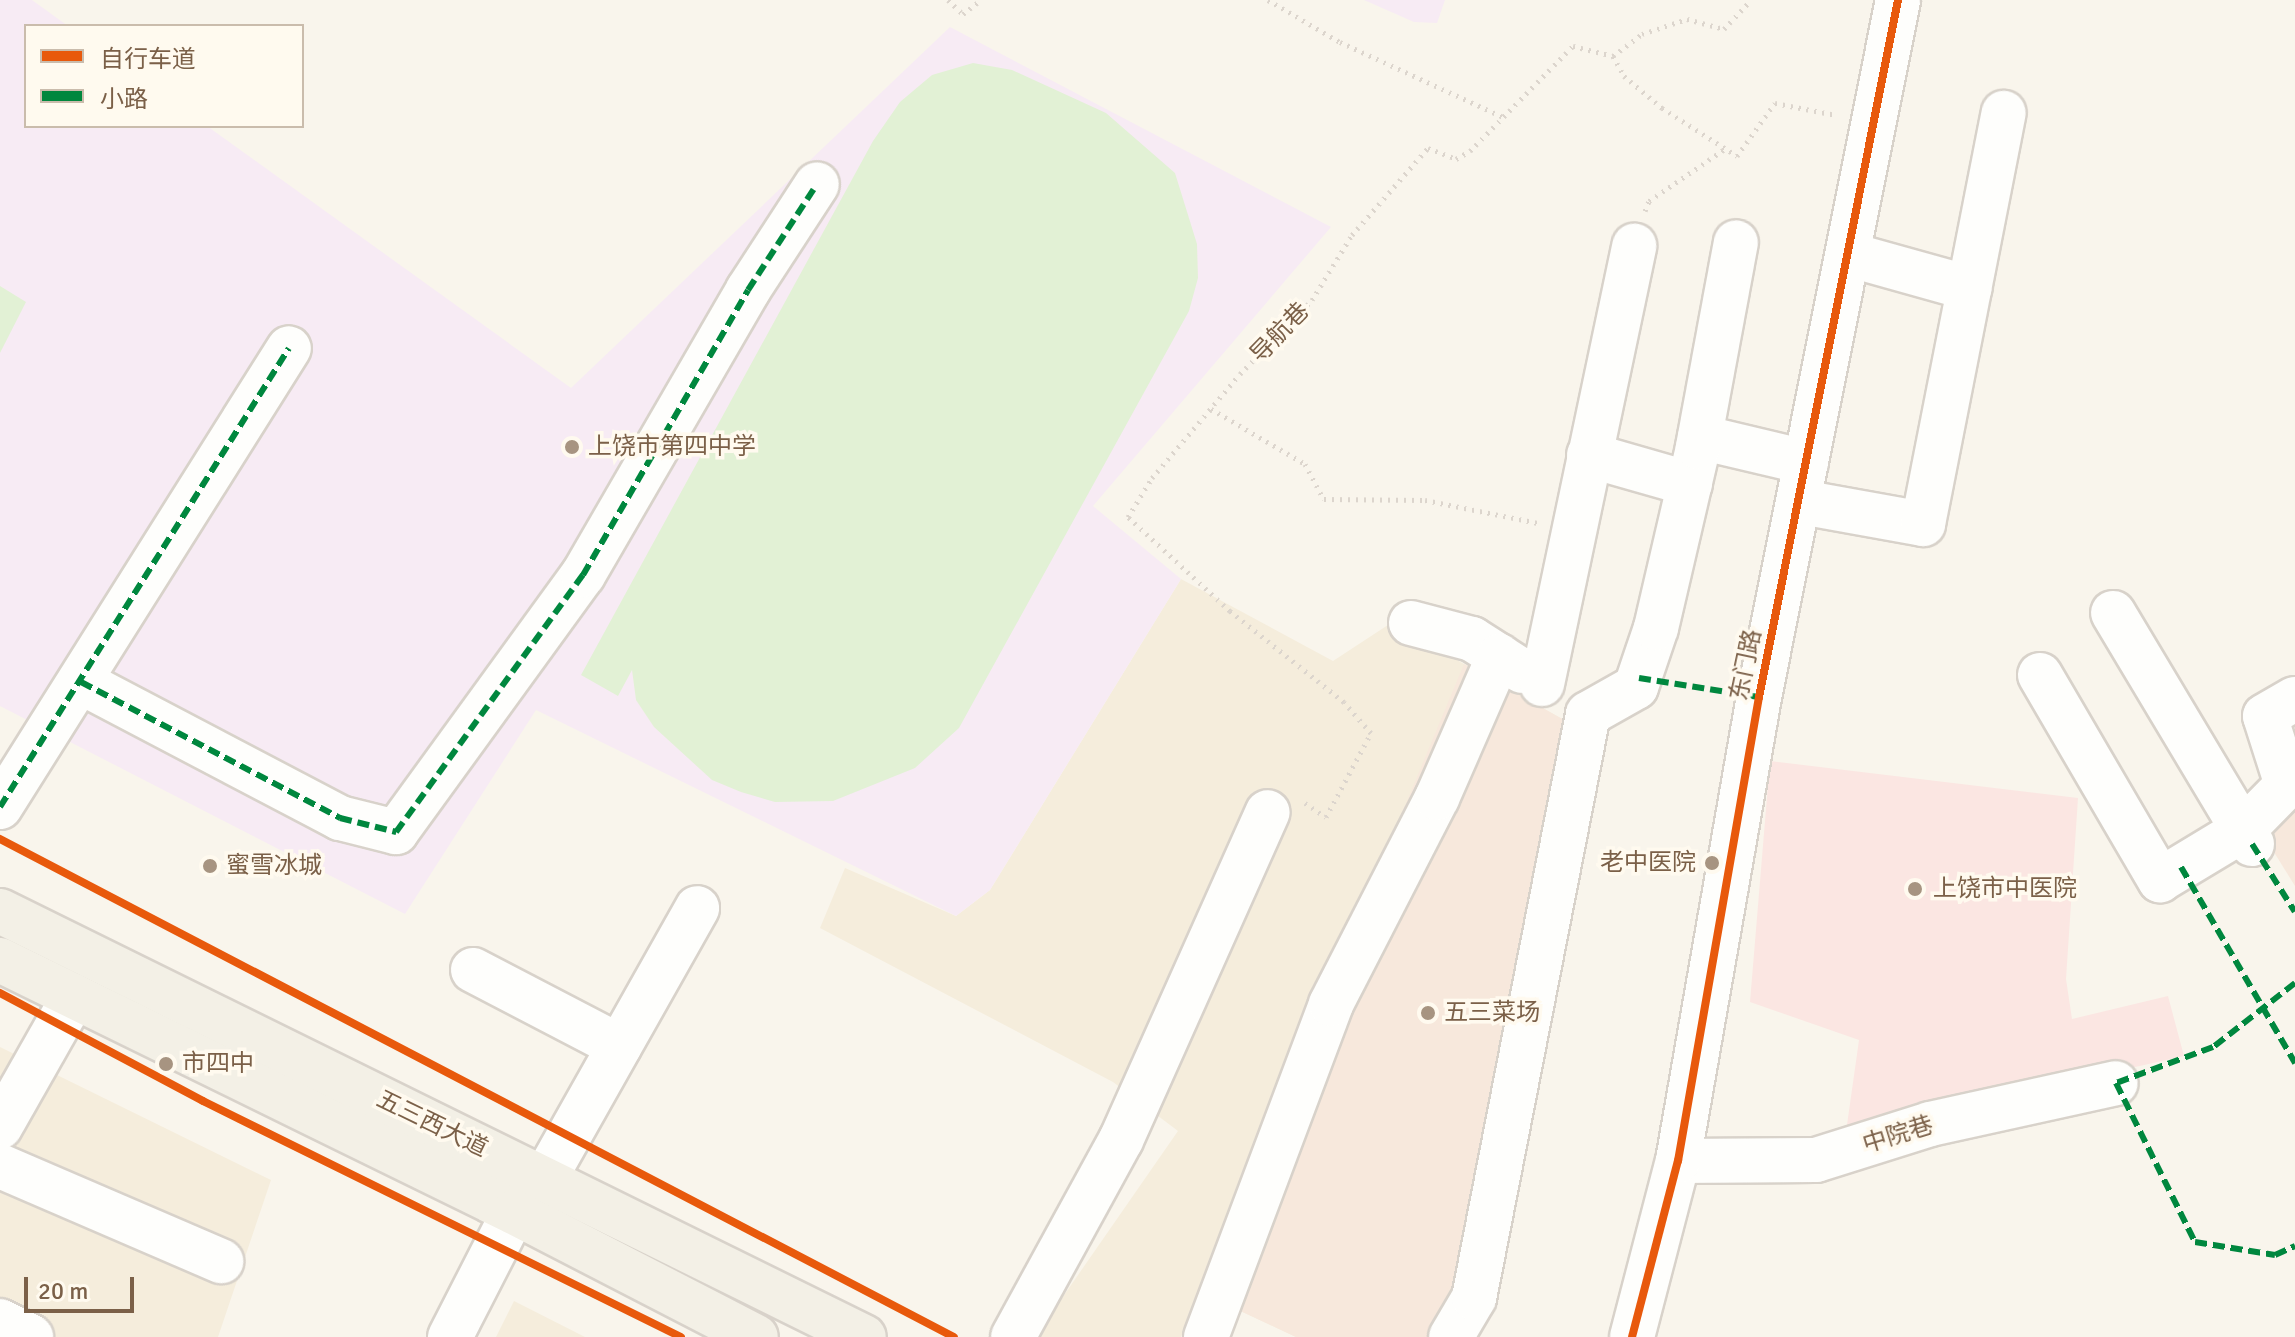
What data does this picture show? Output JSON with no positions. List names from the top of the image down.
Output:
{
  "streets": {
    "main road": ["五三西大道"],
    "street": ["东门路", "中院巷"],
    "path": ["导航巷"]
  },
  "crossings": [
    ["东门路", "中院巷"]
  ],
  "places": [
    "上饶市第四中学",
    "老中医院",
    "蜜雪冰城",
    "上饶市中医院",
    "五三菜场",
    "市四中"
  ],
  "legend": ["自行车道", "小路"],
  "scale_bar": "20 m"
}
